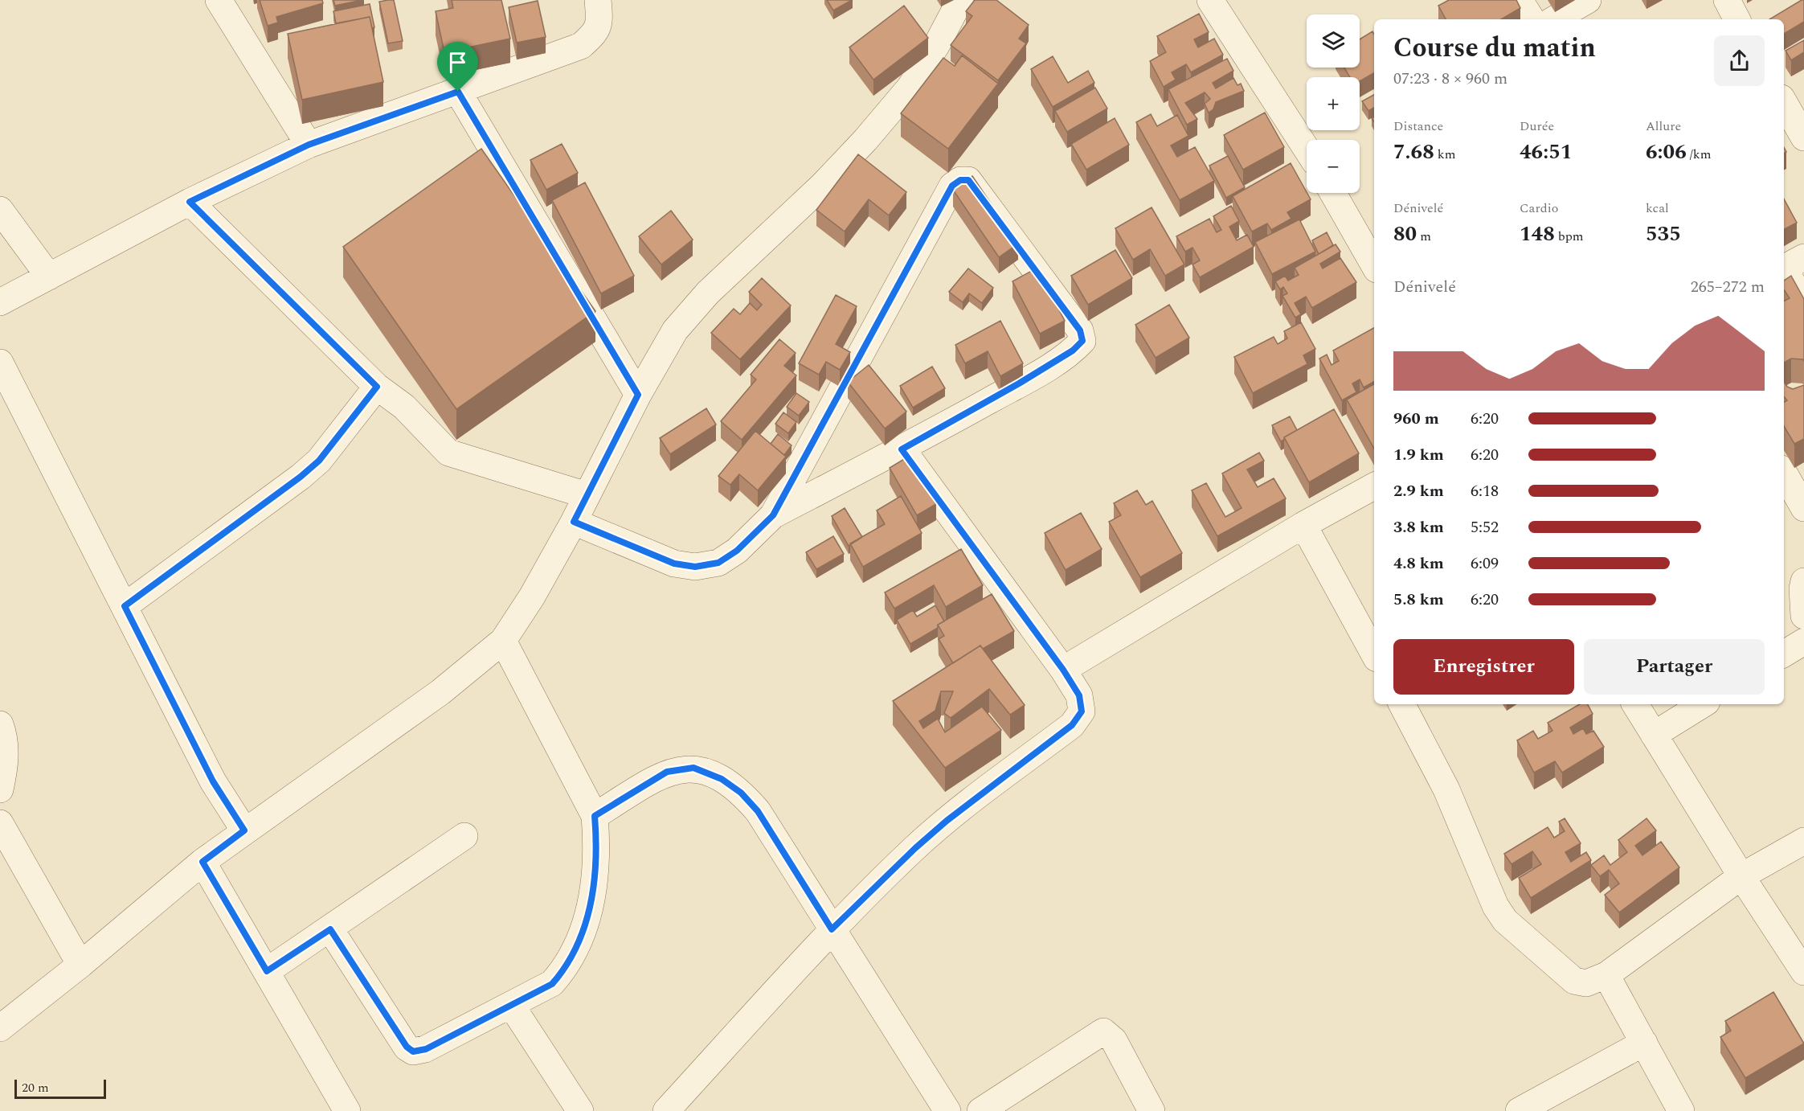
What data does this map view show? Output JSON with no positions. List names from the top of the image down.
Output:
{
  "scale_bar": "20 m",
  "page": {
    "map_buttons": ["+", "−"],
    "heading": ["Course du matin", "07:23 · 8 × 960 m"],
    "stats": [
      ["Distance", "7.68 km"],
      ["Durée", "46:51"],
      ["Allure", "6:06 /km"],
      ["Dénivelé", "80 m"],
      ["Cardio", "148 bpm"],
      ["kcal", "535"]
    ],
    "chart": ["Dénivelé", "265–272 m"],
    "list": [
      {
        "name": "960 m",
        "note": "6:20"
      },
      {
        "name": "1.9 km",
        "note": "6:20"
      },
      {
        "name": "2.9 km",
        "note": "6:18"
      },
      {
        "name": "3.8 km",
        "note": "5:52"
      },
      {
        "name": "4.8 km",
        "note": "6:09"
      },
      {
        "name": "5.8 km",
        "note": "6:20"
      }
    ],
    "buttons": ["Enregistrer", "Partager"],
    "scale": "20 m"
  }
}
